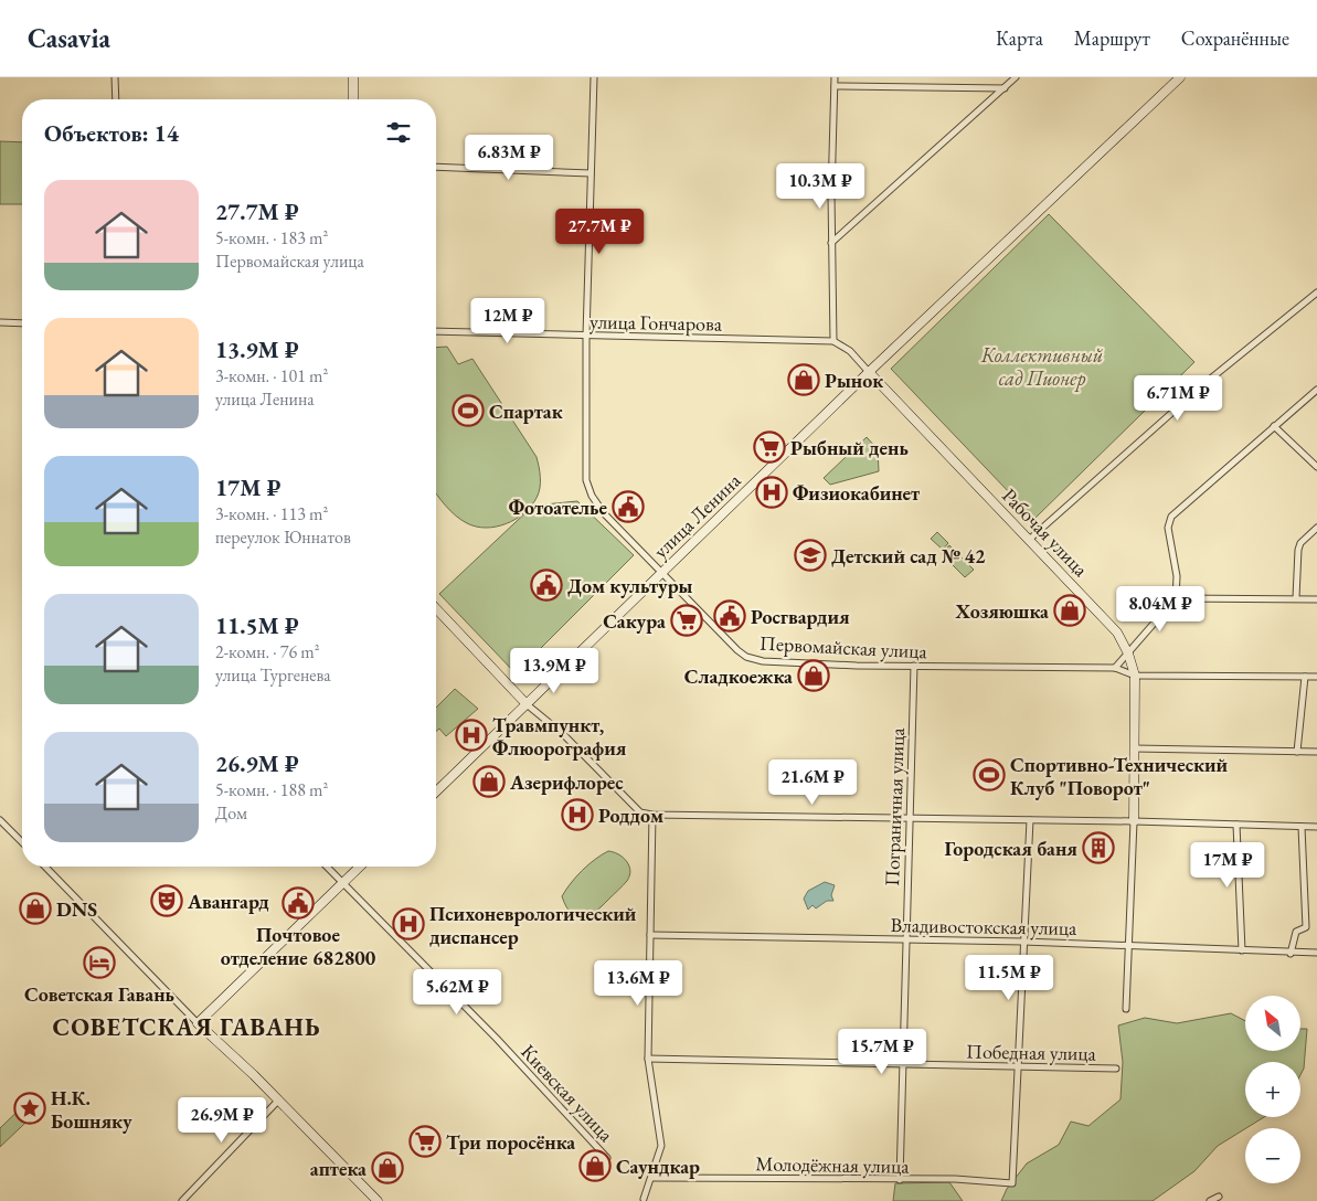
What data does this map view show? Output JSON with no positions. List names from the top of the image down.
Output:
{
  "streets": {
    "main road": ["улица Ленина", "Рабочая улица"],
    "street": [
      "улица Гончарова",
      "Первомайская улица",
      "Пограничная улица",
      "Владивостокская улица",
      "Победная улица",
      "Киевская улица",
      "Молодёжная улица"
    ]
  },
  "crossings": [
    ["улица Гончарова", "Первомайская улица"],
    ["улица Ленина", "Рабочая улица"],
    ["улица Ленина", "Первомайская улица"],
    ["Рабочая улица", "Первомайская улица"],
    ["Рабочая улица", "Владивостокская улица"],
    ["Первомайская улица", "Пограничная улица"],
    ["Пограничная улица", "Владивостокская улица"],
    ["Пограничная улица", "Победная улица"],
    ["Пограничная улица", "Молодёжная улица"],
    ["Победная улица", "Молодёжная улица"]
  ],
  "districts": ["СОВЕТСКАЯ ГАВАНЬ"],
  "parks": ["Коллективный сад Пионер"],
  "places": {
    "shop": [
      "Рынок",
      "Хозяюшка",
      "Сладкоежка",
      "Азерифлорес",
      "DNS",
      "Саундкар",
      "аптека"
    ],
    "sports": ["Спартак", "Спортивно-Технический Клуб \"Поворот\""],
    "supermarket": ["Рыбный день", "Сакура", "Три поросёнка"],
    "hospital": [
      "Физиокабинет",
      "Травмпункт, Флюорография",
      "Роддом",
      "Психоневрологический диспансер"
    ],
    "public building": [
      "Фотоателье",
      "Дом культуры",
      "Росгвардия",
      "Почтовое отделение 682800"
    ],
    "school or university": ["Детский сад № 42"],
    "building": ["Городская баня"],
    "theatre": ["Авангард"],
    "hotel": ["Советская Гавань"],
    "place": ["Н.К. Бошняку"]
  },
  "north": "top left",
  "page": {
    "header": "Casavia",
    "nav": ["Карта", "Маршрут", "Сохранённые"],
    "heading": "Объектов: 14",
    "price": [
      "6.83M ₽",
      "10.3M ₽",
      "27.7M ₽",
      "12M ₽",
      "6.71M ₽",
      "8.04M ₽",
      "13.9M ₽",
      "21.6M ₽",
      "17M ₽",
      "11.5M ₽",
      "13.6M ₽",
      "5.62M ₽",
      "15.7M ₽",
      "26.9M ₽"
    ],
    "list": [
      {
        "name": "27.7M ₽",
        "note": "5-комн. · 183 m² · Первомайская улица"
      },
      {
        "name": "13.9M ₽",
        "note": "3-комн. · 101 m² · улица Ленина"
      },
      {
        "name": "17M ₽",
        "note": "3-комн. · 113 m² · переулок Юннатов"
      },
      {
        "name": "11.5M ₽",
        "note": "2-комн. · 76 m² · улица Тургенева"
      },
      {
        "name": "26.9M ₽",
        "note": "5-комн. · 188 m² · Дом"
      }
    ],
    "map_buttons": ["+", "−"]
  }
}
